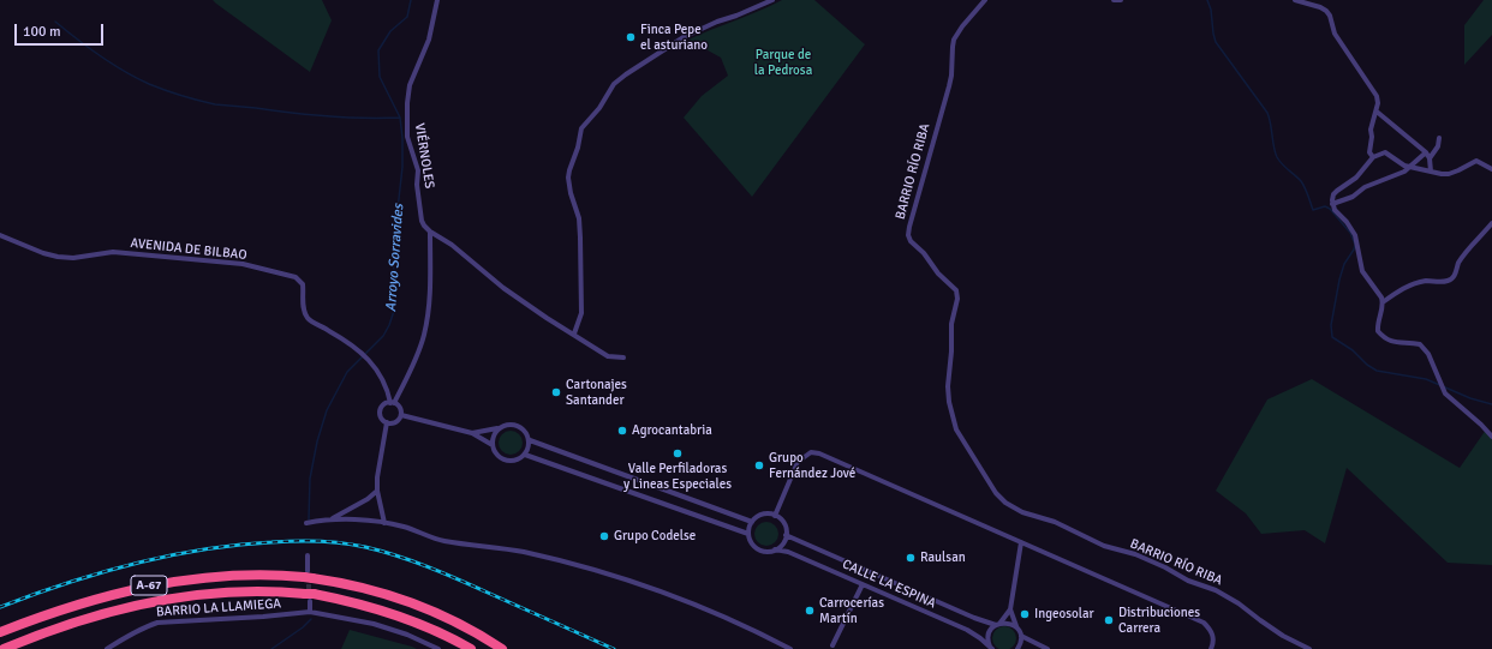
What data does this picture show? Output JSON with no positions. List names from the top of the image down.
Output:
{
  "streets": {
    "highway": ["A-67"],
    "street": [
      "VIÉRNOLES",
      "BARRIO RÍO RIBA",
      "AVENIDA DE BILBAO",
      "CALLE LA ESPINA",
      "BARRIO LA LLAMIEGA"
    ]
  },
  "crossings": [
    ["VIÉRNOLES", "AVENIDA DE BILBAO"]
  ],
  "water": ["Arroyo Sorravides"],
  "parks": ["Parque de la Pedrosa"],
  "places": [
    "Finca Pepe el asturiano",
    "Cartonajes Santander",
    "Agrocantabria",
    "Valle Perfiladoras y Lineas Especiales",
    "Grupo Fernández Jové",
    "Grupo Codelse",
    "Raulsan",
    "Carrocerías Martín",
    "Ingeosolar",
    "Distribuciones Carrera"
  ],
  "scale_bar": "100 m"
}
